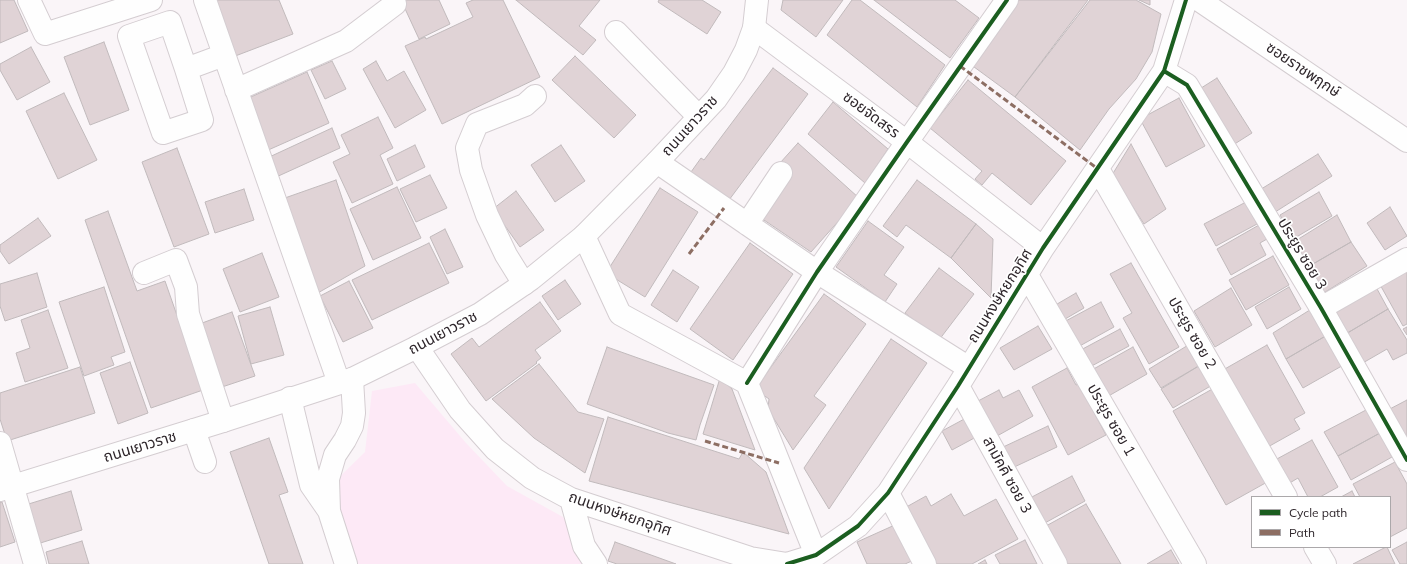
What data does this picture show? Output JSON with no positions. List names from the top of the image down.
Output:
{
  "streets": {
    "street": [
      "ซอยราชพฤกษ์",
      "ซอยจัดสรร",
      "ถนนเยาวราช",
      "ประยูร ซอย 3",
      "ถนนหงษ์หยกอุทิศ",
      "ประยูร ซอย 2",
      "ประยูร ซอย 1",
      "สามัคคี ซอย 3"
    ]
  },
  "crossings": [
    ["ซอยจัดสรร", "ถนนเยาวราช"],
    ["ซอยจัดสรร", "ถนนหงษ์หยกอุทิศ"],
    ["ถนนเยาวราช", "ถนนหงษ์หยกอุทิศ"],
    ["ประยูร ซอย 3", "ถนนหงษ์หยกอุทิศ"],
    ["ถนนหงษ์หยกอุทิศ", "ประยูร ซอย 2"],
    ["ถนนหงษ์หยกอุทิศ", "ประยูร ซอย 1"],
    ["ถนนหงษ์หยกอุทิศ", "สามัคคี ซอย 3"]
  ],
  "legend": ["Cycle path", "Path"]
}
